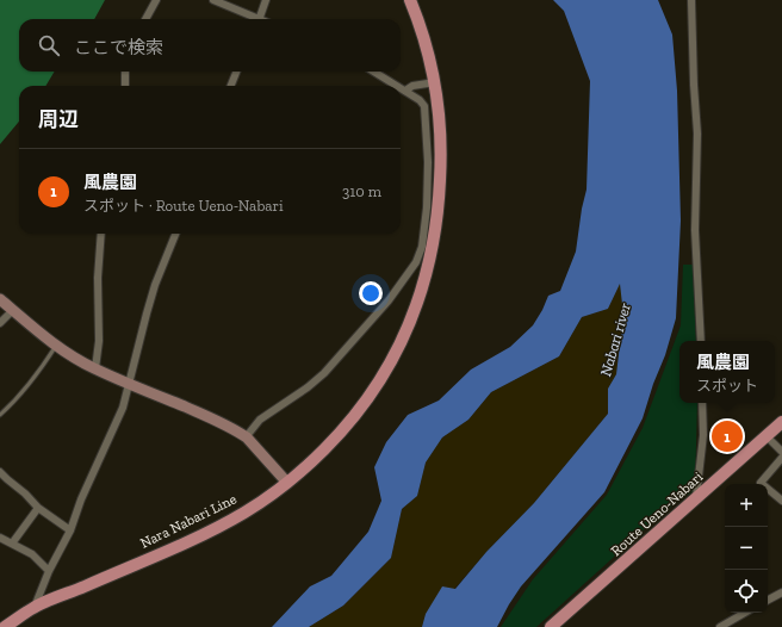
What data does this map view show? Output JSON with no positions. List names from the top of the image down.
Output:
{
  "streets": {
    "main road": ["Route Ueno-Nabari", "Nara Nabari Line"]
  },
  "water": ["Nabari river"],
  "page": {
    "search": "ここで検索",
    "heading": "周辺",
    "list": [
      {
        "mark": "1",
        "name": "風農園",
        "note": "スポット · Route Ueno-Nabari",
        "value": "310 m"
      }
    ],
    "popup": ["風農園", "スポット"],
    "pins": "1",
    "map_buttons": ["+", "−"]
  }
}
